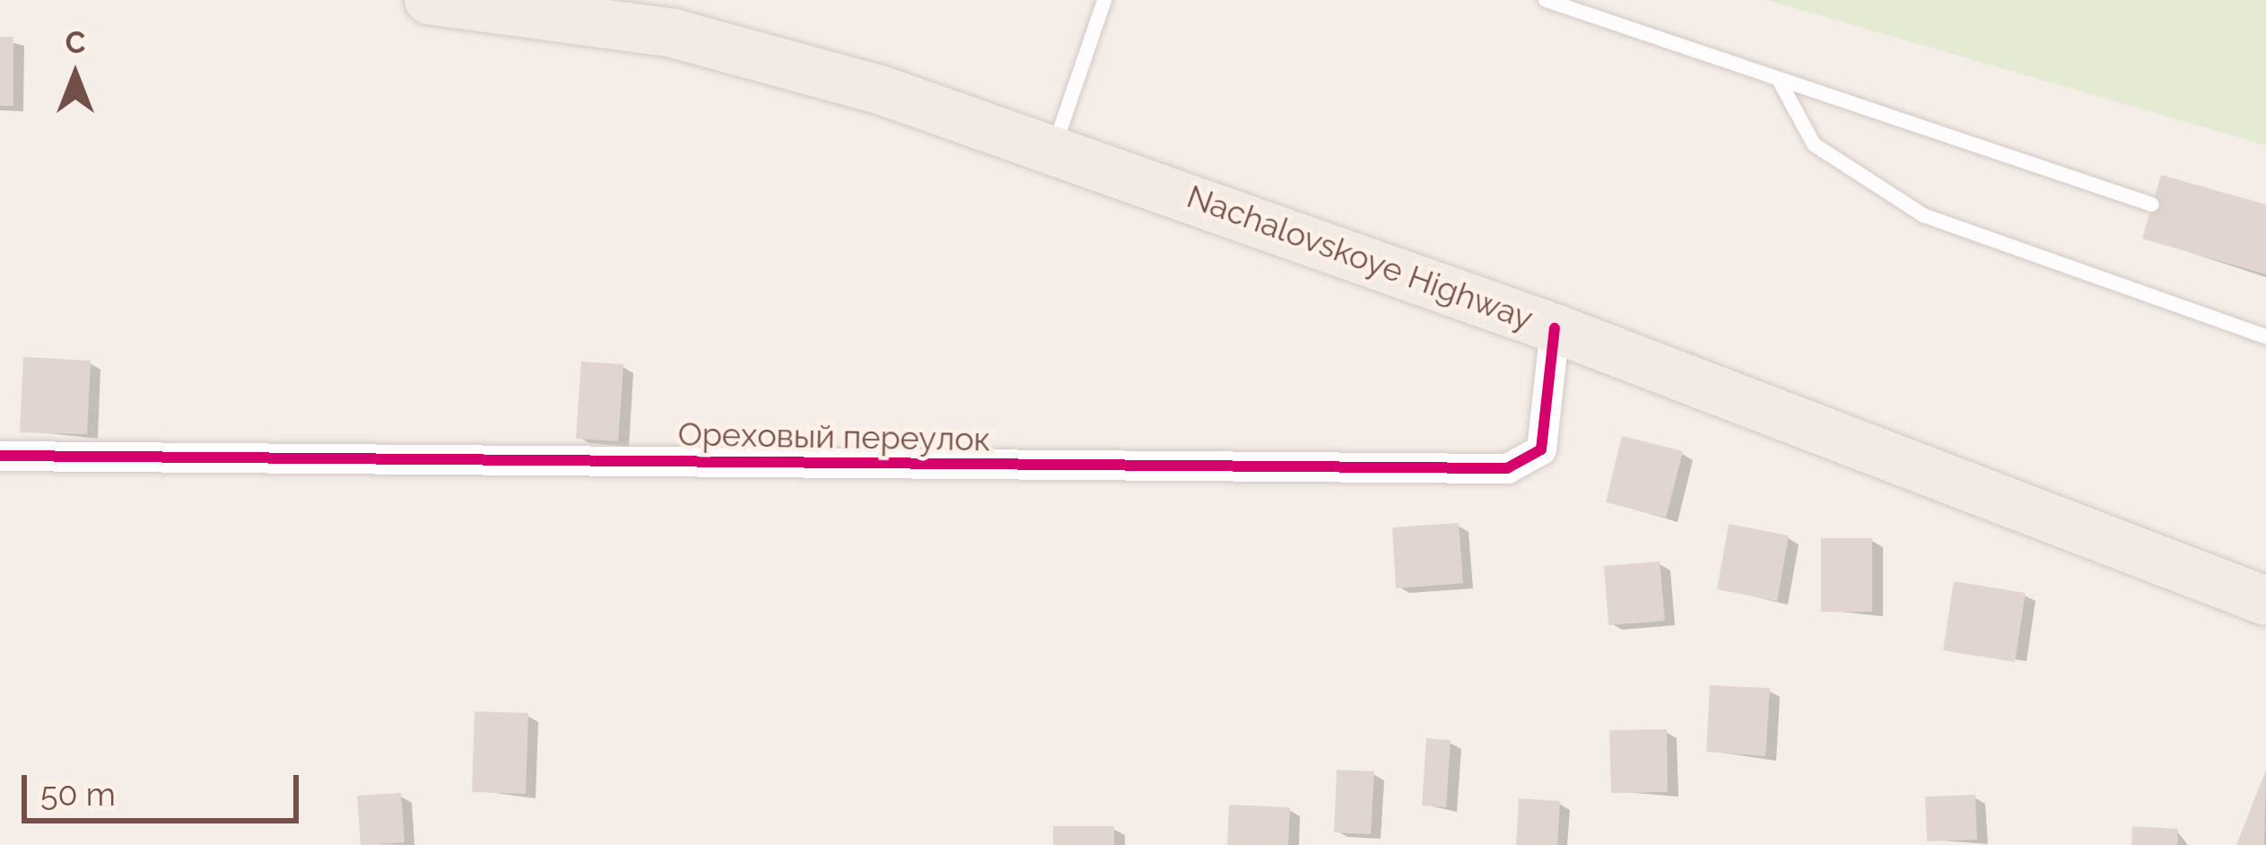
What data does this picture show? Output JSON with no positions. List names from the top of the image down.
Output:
{
  "streets": {
    "main road": ["Nachalovskoye Highway"],
    "street": ["Ореховый переулок"]
  },
  "crossings": [
    ["Nachalovskoye Highway", "Ореховый переулок"]
  ],
  "scale_bar": "50 m",
  "north": "top"
}
